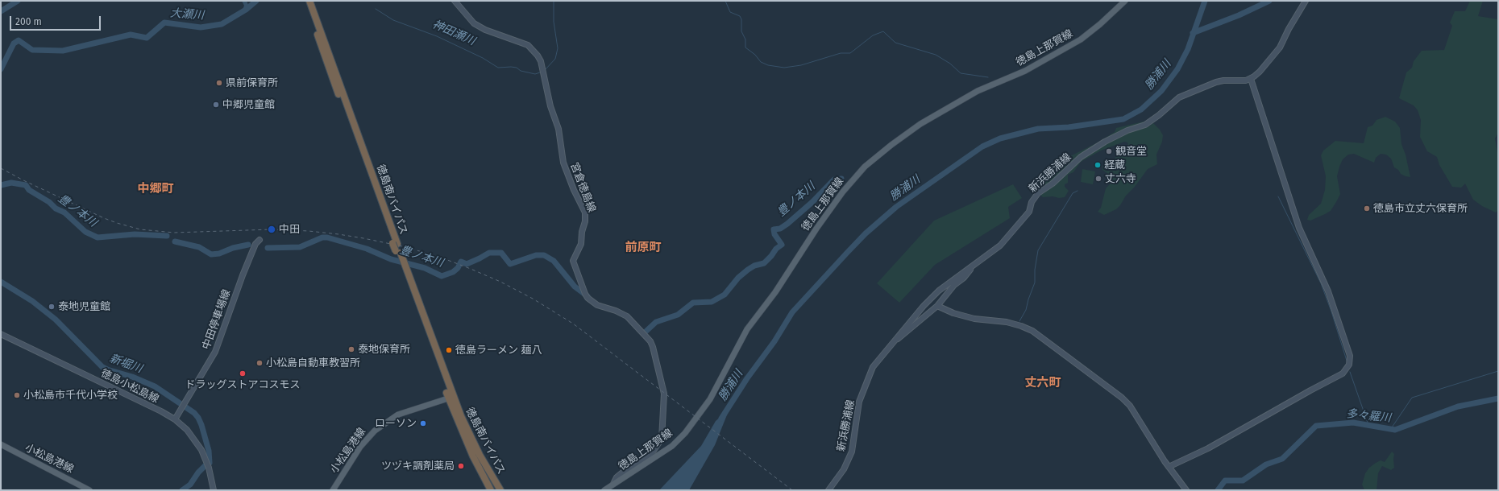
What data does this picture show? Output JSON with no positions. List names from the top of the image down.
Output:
{
  "streets": {
    "highway": ["徳島南バイパス"],
    "main road": [
      "徳島上那賀線",
      "新浜勝浦線",
      "宮倉徳島線",
      "中田停車場線",
      "徳島小松島線",
      "小松島港線"
    ]
  },
  "crossings": [
    ["徳島上那賀線", "宮倉徳島線"],
    ["徳島南バイパス", "小松島港線"],
    ["中田停車場線", "徳島小松島線"]
  ],
  "districts": ["中郷町", "前原町", "丈六町"],
  "water": [
    "大瀬川",
    "神田瀬川",
    "勝浦川",
    "豊ノ本川",
    "新堀川",
    "多々羅川"
  ],
  "places": [
    "県前保育所",
    "中郷児童館",
    "観音堂",
    "経蔵",
    "丈六寺",
    "徳島市立丈六保育所",
    "中田",
    "泰地児童館",
    "泰地保育所",
    "徳島ラーメン 麺八",
    "小松島自動車教習所",
    "ドラッグストアコスモス",
    "小松島市千代小学校",
    "ローソン",
    "ツヅキ調剤薬局"
  ],
  "scale_bar": "200 m"
}
